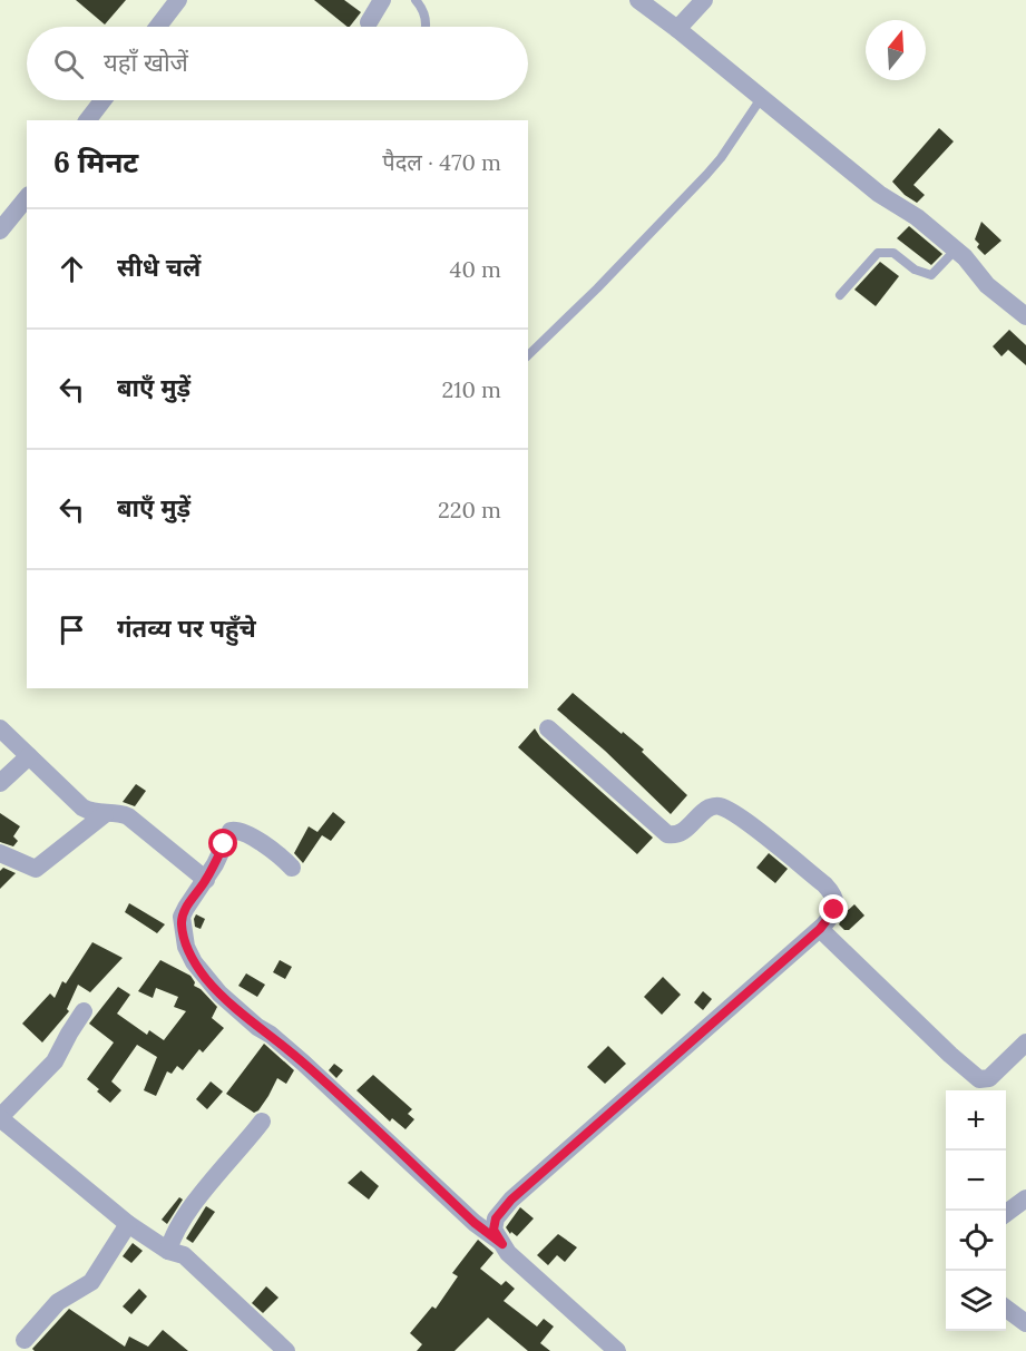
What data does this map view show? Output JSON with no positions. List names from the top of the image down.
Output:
{
  "north": "top",
  "page": {
    "search": "यहाँ खोजें",
    "heading": ["6 मिनट", "पैदल · 470 m"],
    "list": [
      ["सीधे चलें", "40 m"],
      ["बाएँ मुड़ें", "210 m"],
      ["बाएँ मुड़ें", "220 m"],
      "गंतव्य पर पहुँचे"
    ],
    "map_buttons": ["+", "−"]
  }
}
